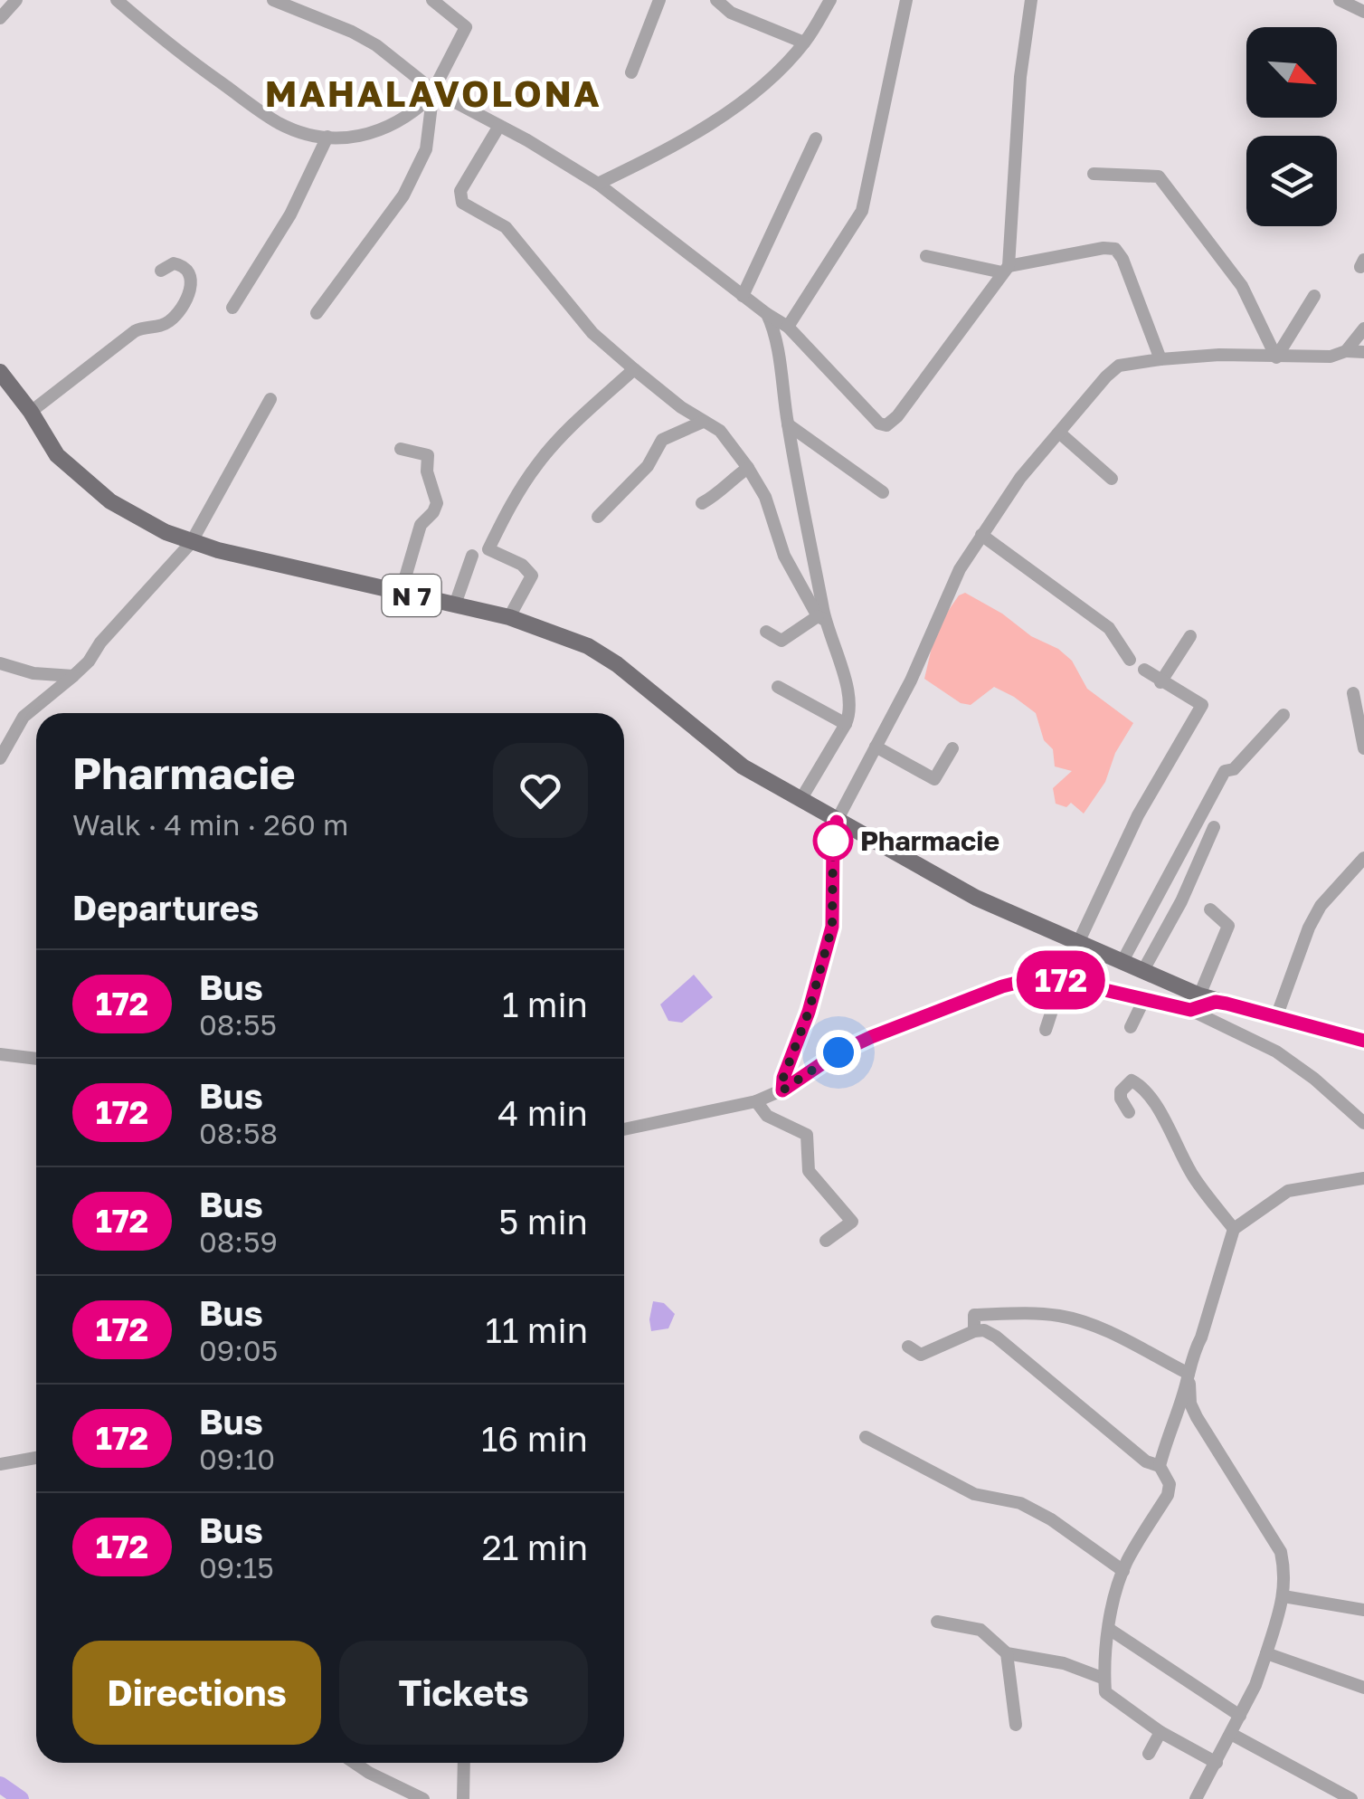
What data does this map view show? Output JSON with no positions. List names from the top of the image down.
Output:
{
  "streets": {
    "main road": ["N 7"]
  },
  "districts": ["MAHALAVOLONA"],
  "places": ["Pharmacie"],
  "lines": ["bus line 172"],
  "north": "bottom right",
  "page": {
    "on_map": "172",
    "heading": [
      ["Pharmacie", "Walk · 4 min · 260 m"],
      "Departures"
    ],
    "list": [
      {
        "mark": "172",
        "name": "Bus",
        "note": "08:55",
        "value": "1 min"
      },
      {
        "mark": "172",
        "name": "Bus",
        "note": "08:58",
        "value": "4 min"
      },
      {
        "mark": "172",
        "name": "Bus",
        "note": "08:59",
        "value": "5 min"
      },
      {
        "mark": "172",
        "name": "Bus",
        "note": "09:05",
        "value": "11 min"
      },
      {
        "mark": "172",
        "name": "Bus",
        "note": "09:10",
        "value": "16 min"
      },
      {
        "mark": "172",
        "name": "Bus",
        "note": "09:15",
        "value": "21 min"
      }
    ],
    "buttons": ["Directions", "Tickets"]
  }
}
